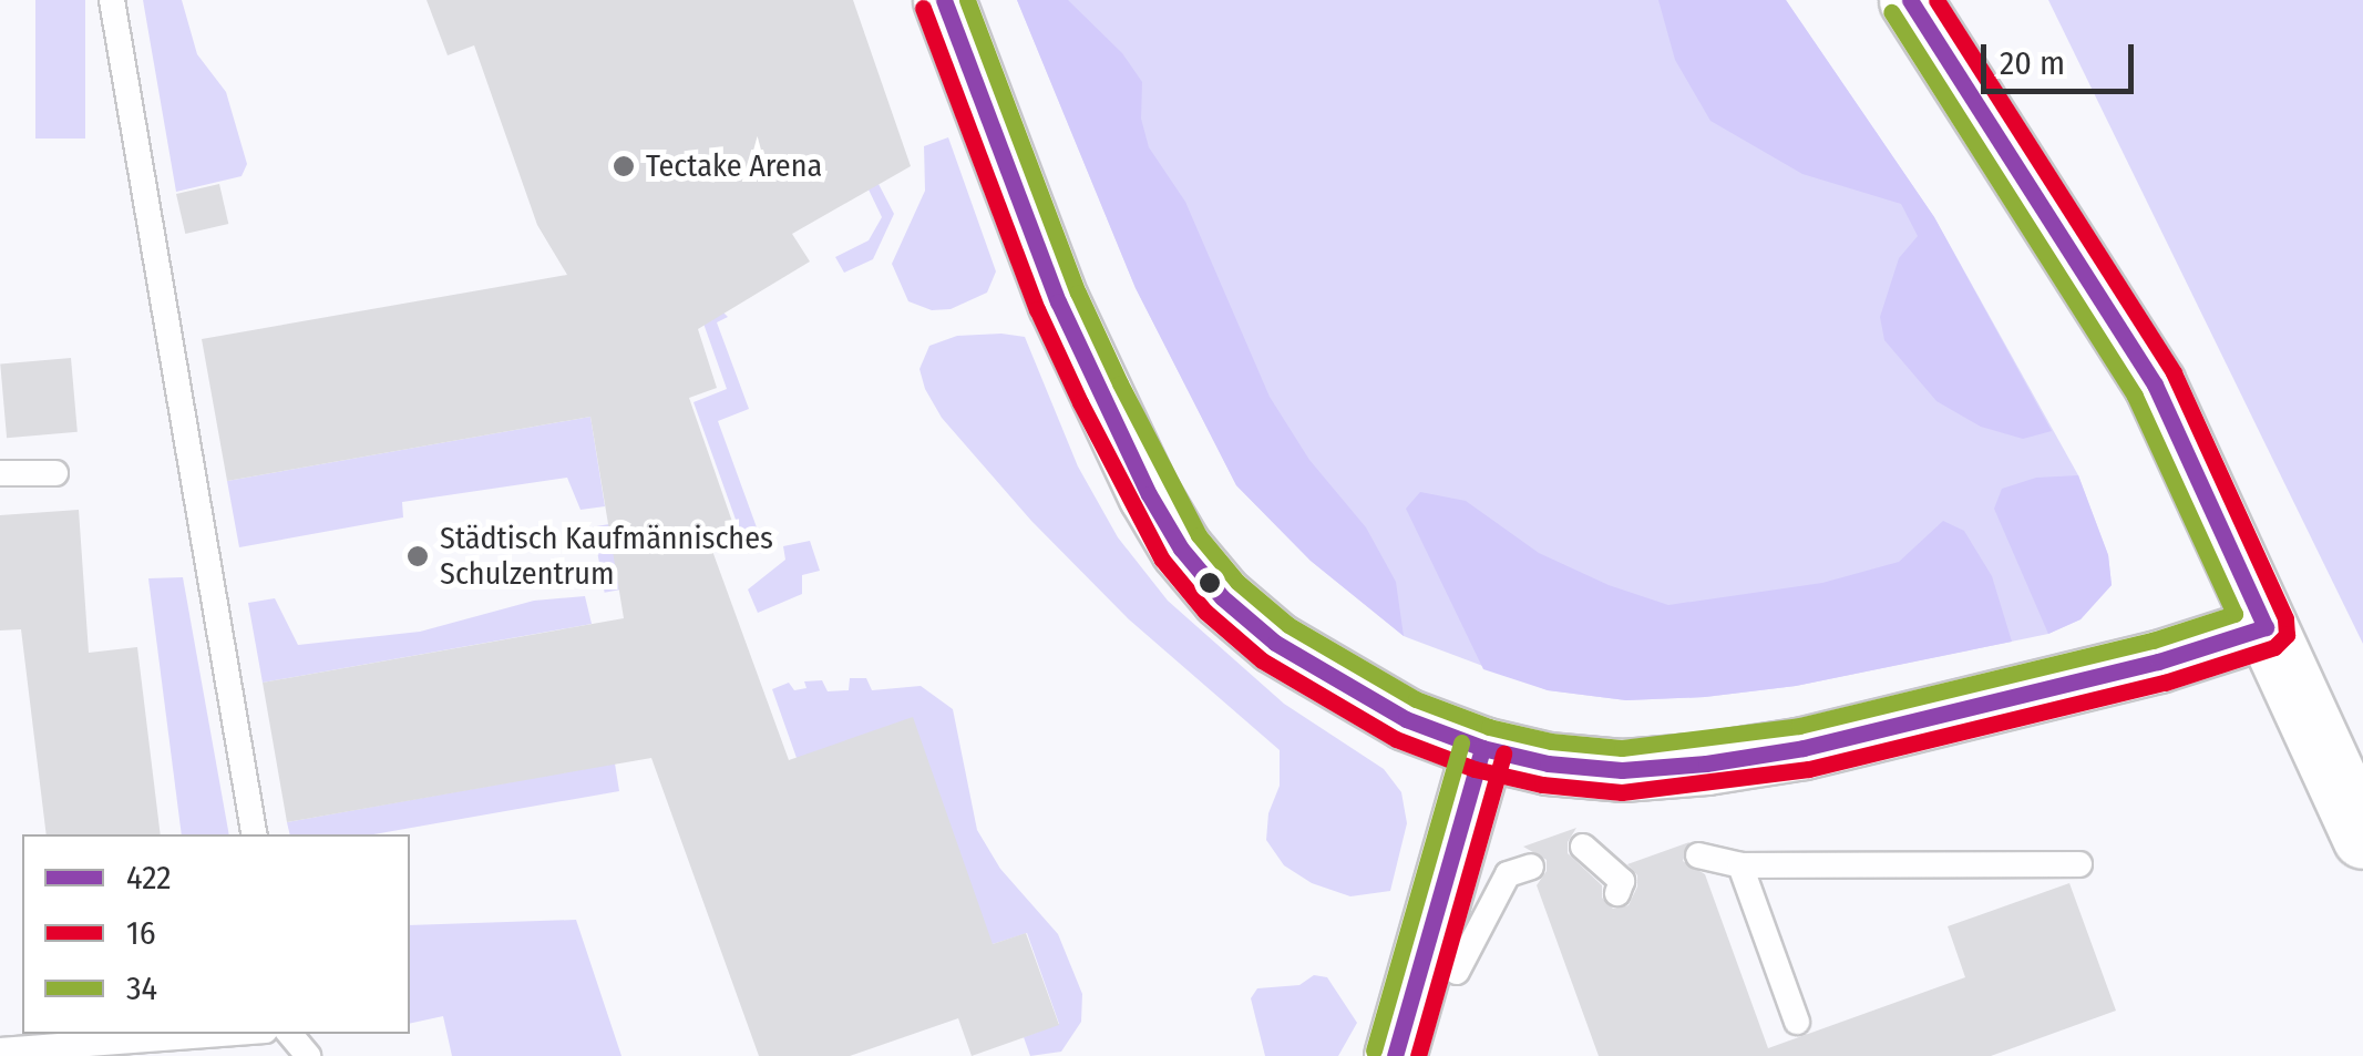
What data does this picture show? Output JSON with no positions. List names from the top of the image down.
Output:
{
  "places": ["Tectake Arena", "Städtisch Kaufmännisches Schulzentrum"],
  "lines": ["transit line 422", "transit line 16", "transit line 34"],
  "legend": ["422", "16", "34"],
  "scale_bar": "20 m"
}
